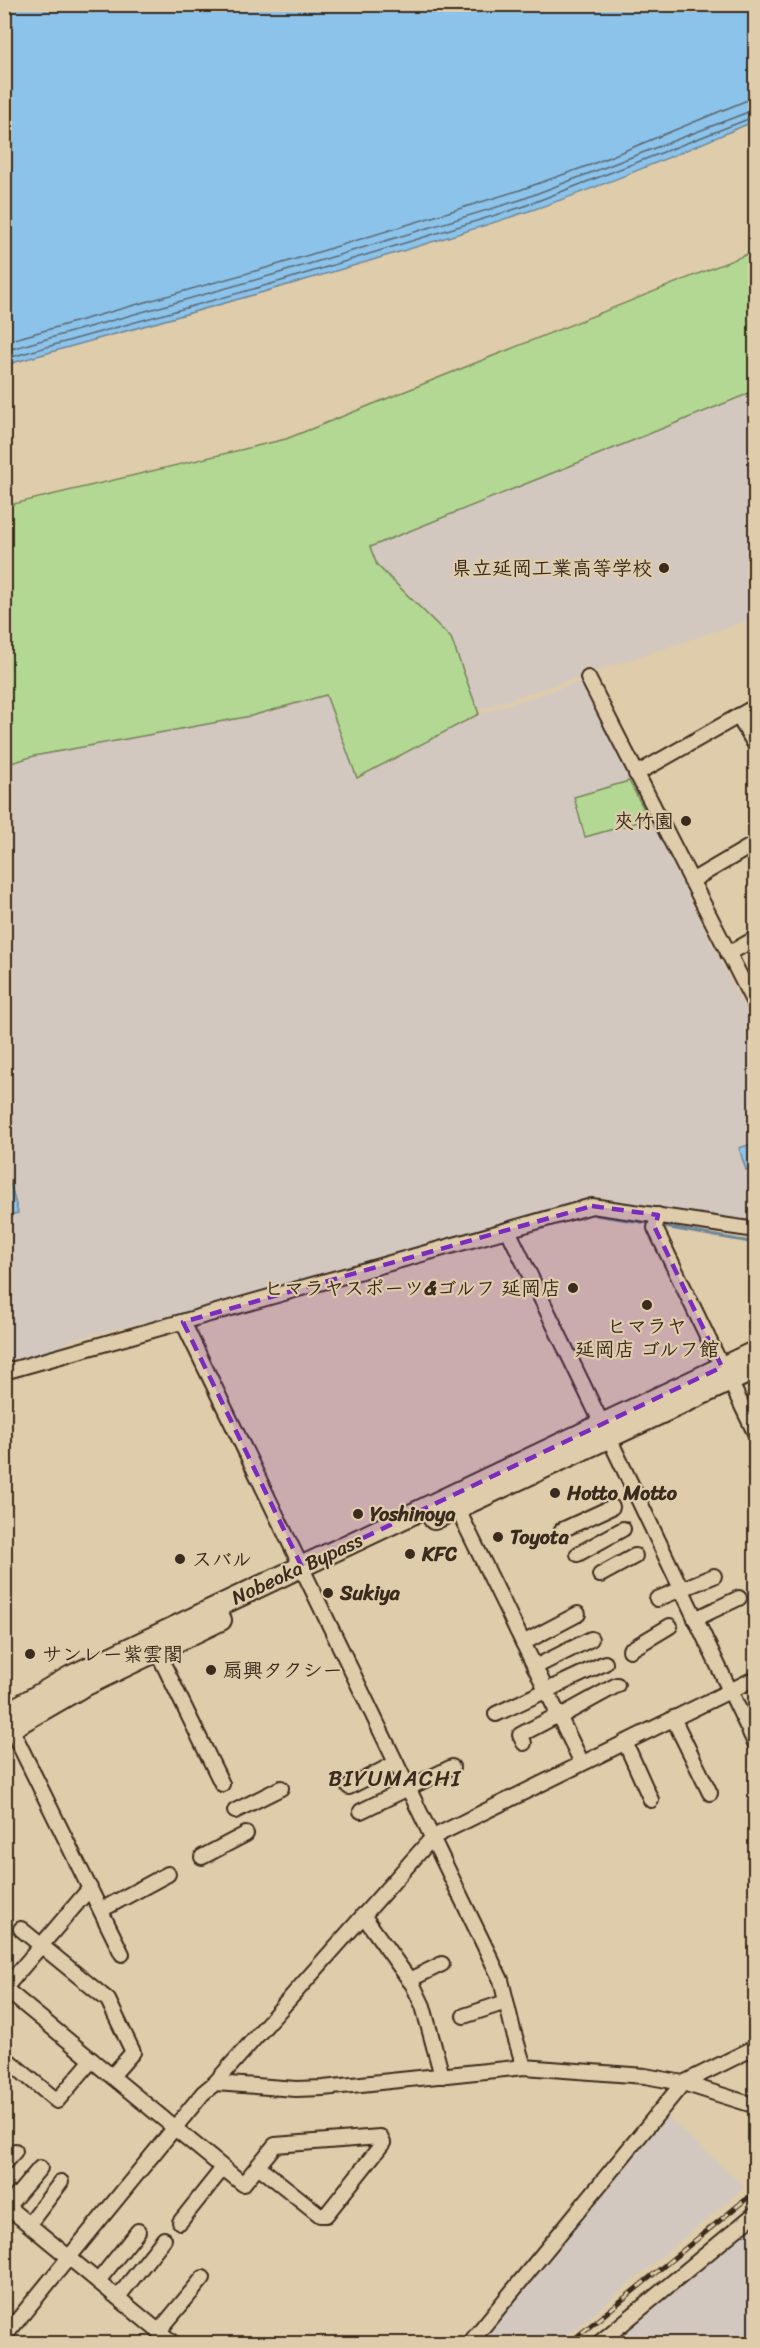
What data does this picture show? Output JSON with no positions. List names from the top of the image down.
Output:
{
  "streets": {
    "highway": ["Nobeoka Bypass"]
  },
  "districts": ["BIYUMACHI"],
  "places": [
    "県立延岡工業高等学校",
    "夾竹園",
    "ヒマラヤスポーツ&ゴルフ 延岡店",
    "ヒマラヤ 延岡店 ゴルフ館",
    "Hotto Motto",
    "Yoshinoya",
    "Toyota",
    "KFC",
    "スバル",
    "Sukiya",
    "サンレー紫雲閣",
    "扇興タクシー"
  ]
}
